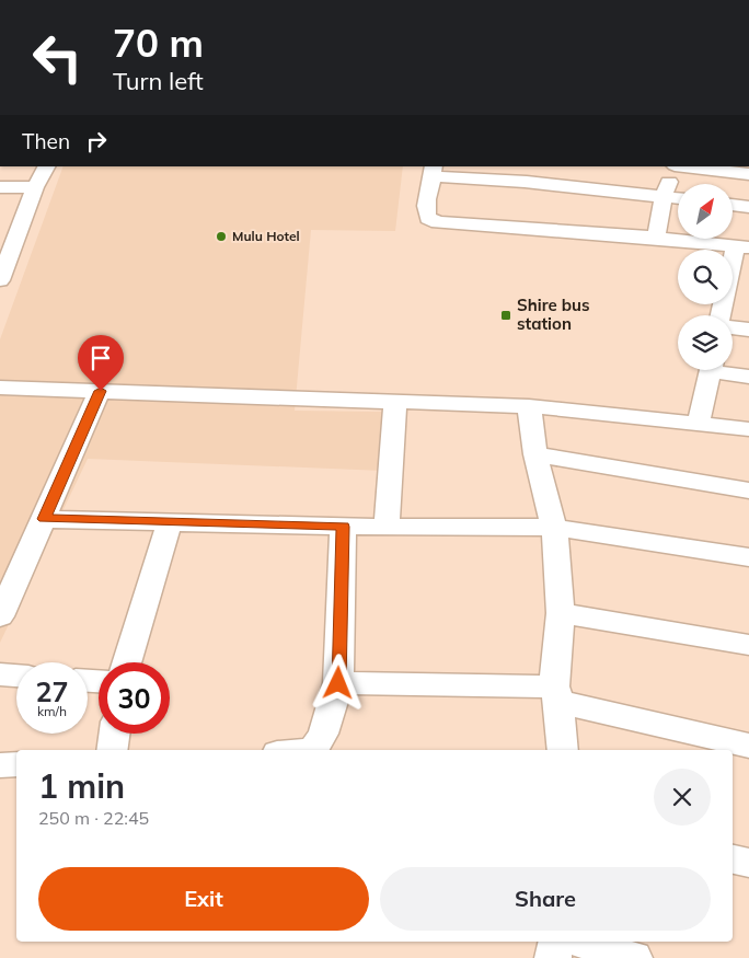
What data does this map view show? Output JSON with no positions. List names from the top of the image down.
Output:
{
  "places": {
    "other": ["Mulu Hotel"],
    "transit": ["Shire bus station"]
  },
  "north": "top right",
  "page": {
    "turn": ["70 m", "Turn left"],
    "then": "Then",
    "speed": "27 km/h",
    "limit": "30",
    "heading": ["1 min", "250 m · 22:45"],
    "buttons": ["Exit", "Share"]
  }
}
